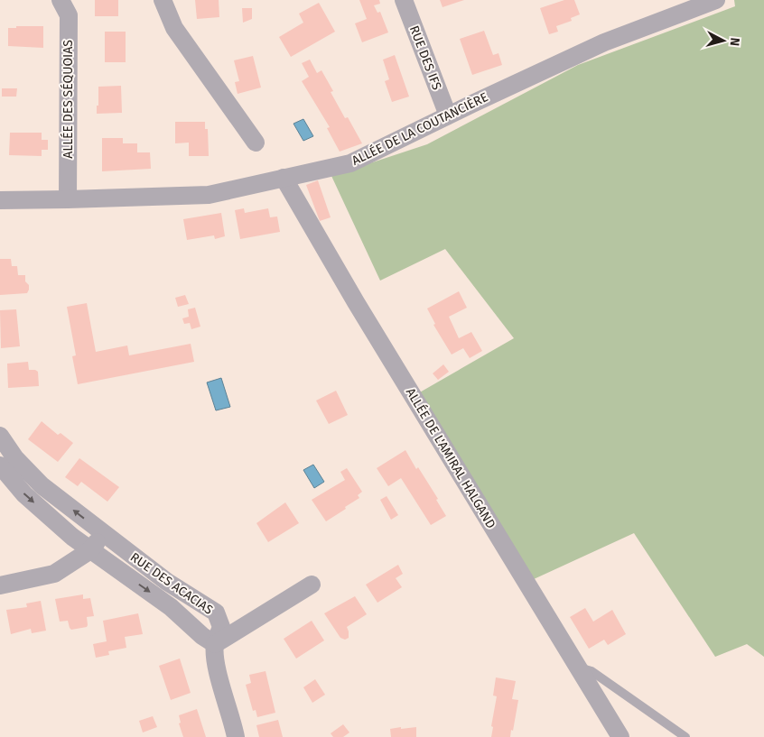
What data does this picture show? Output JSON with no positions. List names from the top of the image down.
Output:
{
  "streets": {
    "street": [
      "RUE DES IFS",
      "ALLÉE DES SÉQUOIAS",
      "ALLÉE DE LA COUTANCIÈRE",
      "ALLÉE DE L'AMIRAL HALGAND",
      "RUE DES ACACIAS"
    ]
  },
  "crossings": [
    ["RUE DES IFS", "ALLÉE DE LA COUTANCIÈRE"],
    ["ALLÉE DES SÉQUOIAS", "ALLÉE DE LA COUTANCIÈRE"],
    ["ALLÉE DE LA COUTANCIÈRE", "ALLÉE DE L'AMIRAL HALGAND"]
  ],
  "north": "right"
}
